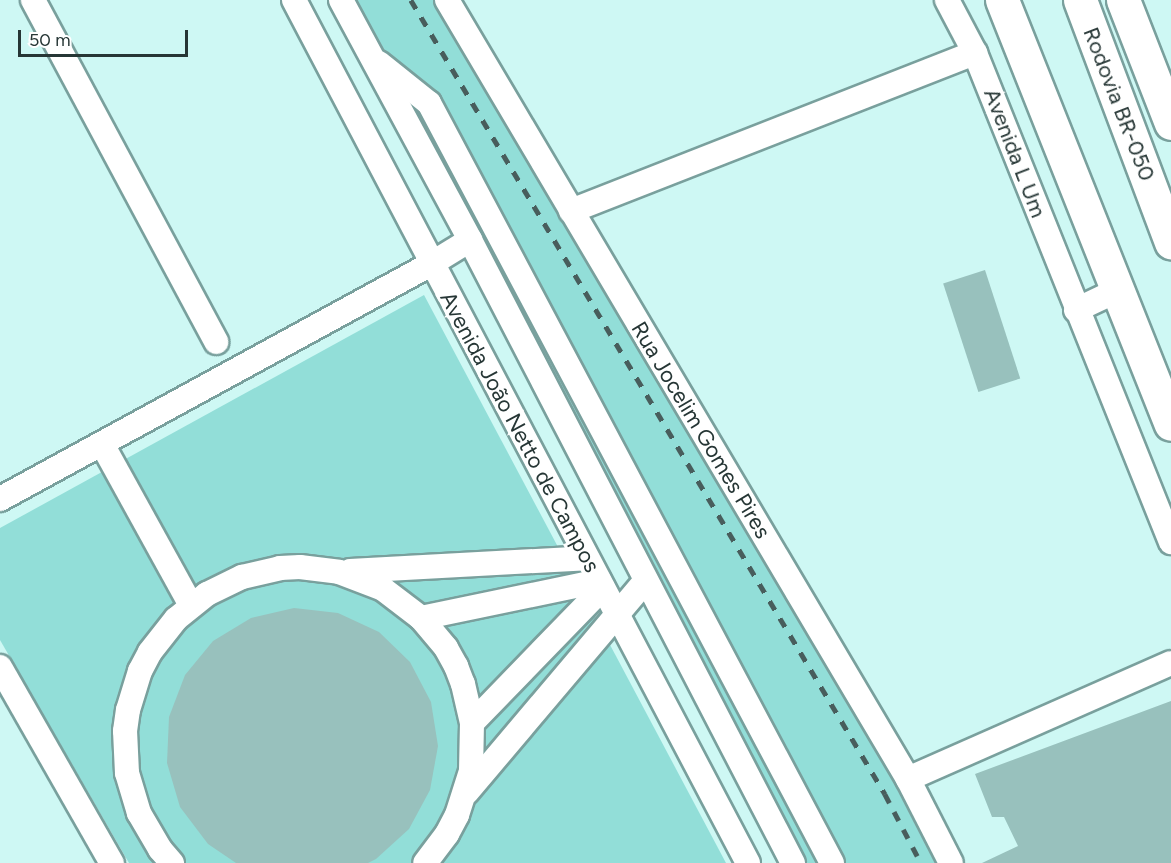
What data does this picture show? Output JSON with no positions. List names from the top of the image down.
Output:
{
  "streets": {
    "highway": ["Rodovia BR-050"],
    "street": ["Avenida L Um", "Rua Jocelim Gomes Pires", "Avenida João Netto de Campos"]
  },
  "scale_bar": "50 m"
}
